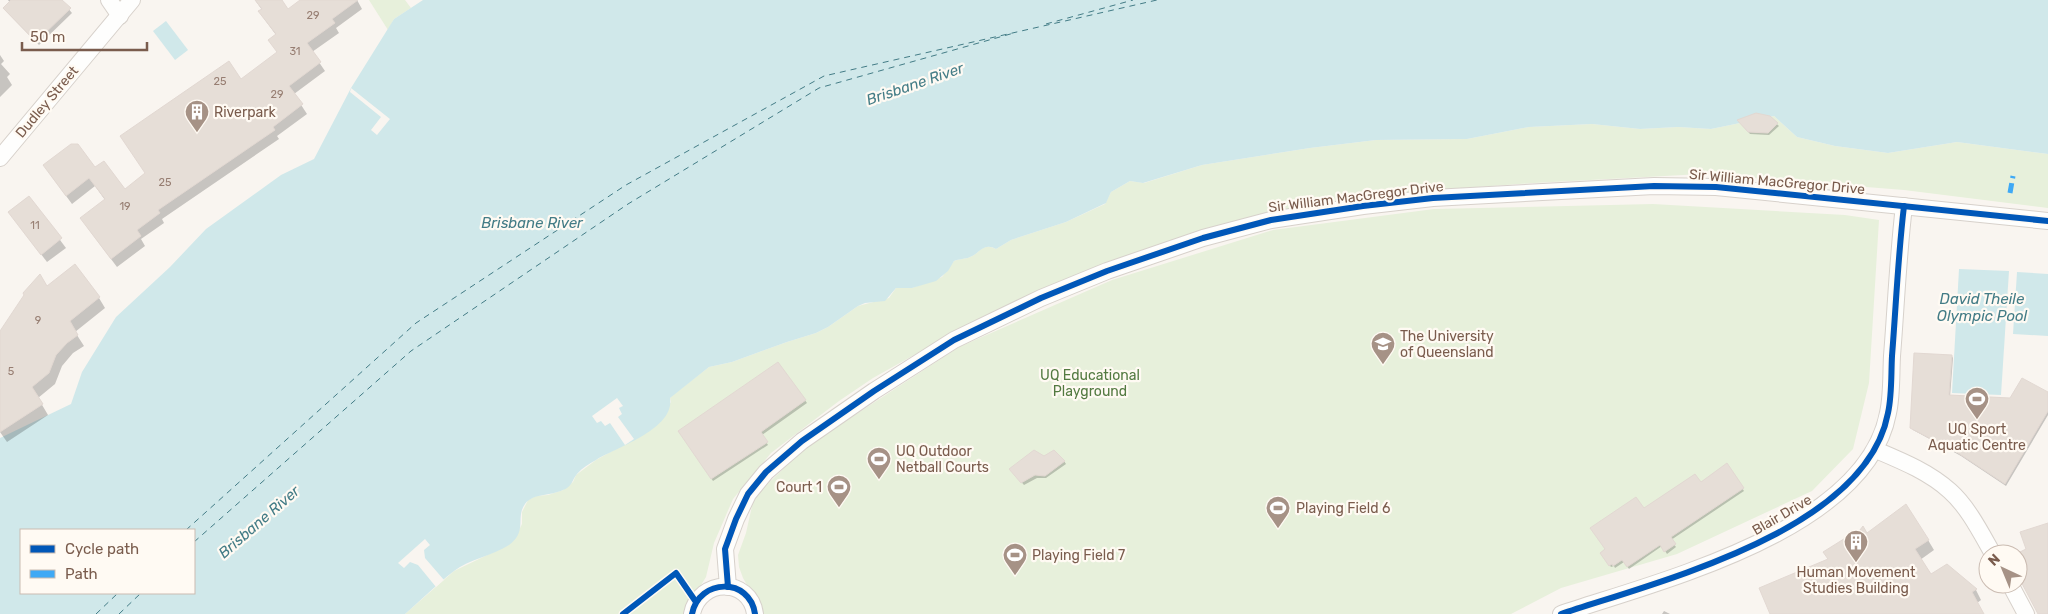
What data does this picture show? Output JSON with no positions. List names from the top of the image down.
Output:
{
  "streets": {
    "street": ["Dudley Street", "Sir William MacGregor Drive", "Blair Drive"]
  },
  "crossings": [
    ["Sir William MacGregor Drive", "Blair Drive"]
  ],
  "water": ["Brisbane River", "David Theile Olympic Pool"],
  "parks": ["UQ Educational Playground"],
  "places": {
    "building": ["Riverpark", "Human Movement Studies Building"],
    "school or university": ["The University of Queensland"],
    "sports": [
      "UQ Sport Aquatic Centre",
      "UQ Outdoor Netball Courts",
      "Court 1",
      "Playing Field 6",
      "Playing Field 7"
    ]
  },
  "house_numbers": [
    "29",
    "31",
    "25",
    "29",
    "25",
    "19",
    "11",
    "9",
    "5"
  ],
  "legend": ["Cycle path", "Path"],
  "scale_bar": "50 m",
  "north": "top left"
}
